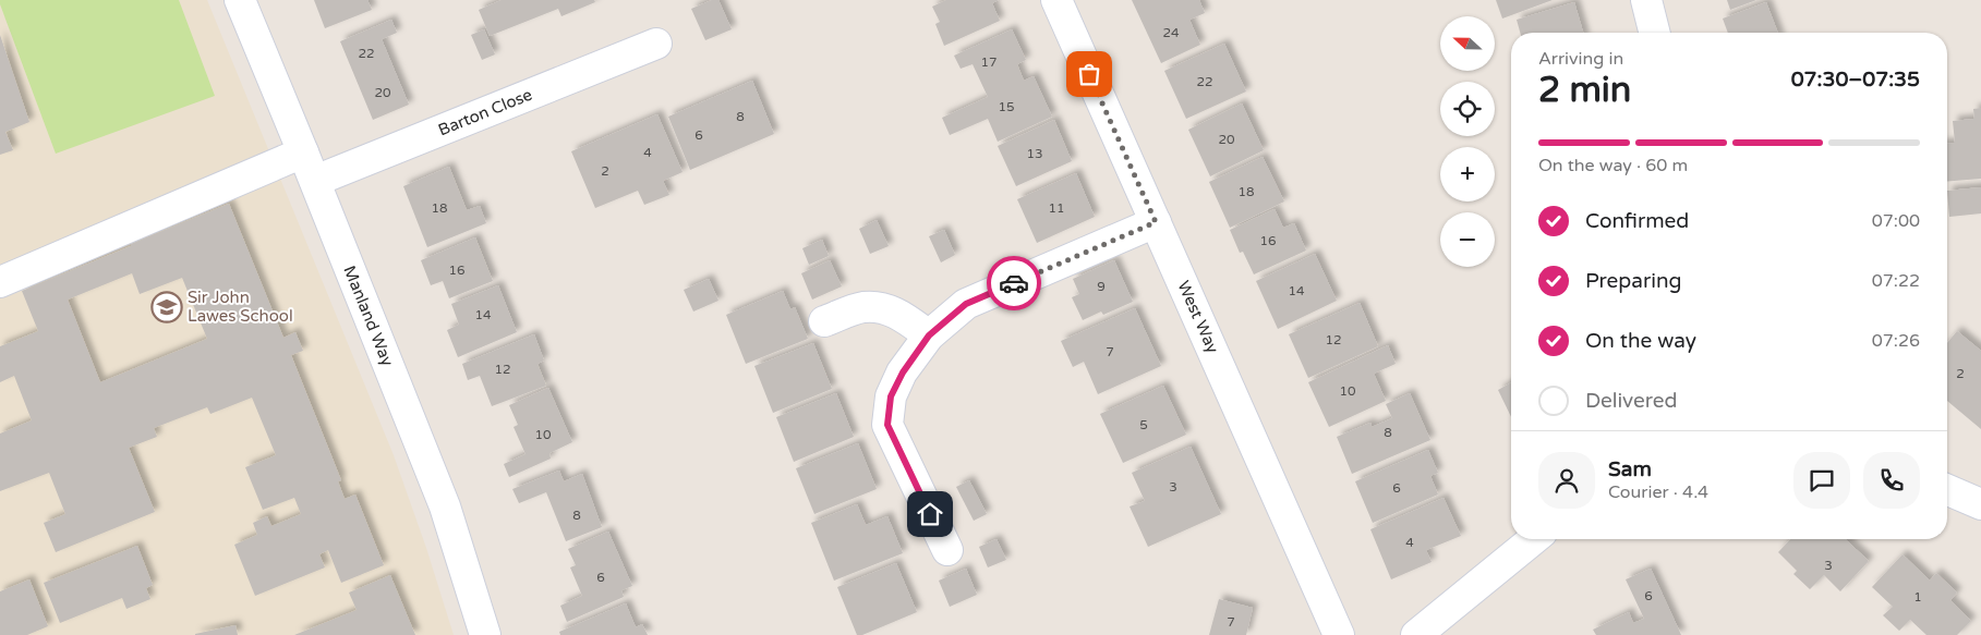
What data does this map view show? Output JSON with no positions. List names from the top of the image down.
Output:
{
  "streets": {
    "street": ["Barton Close", "Manland Way", "West Way"]
  },
  "crossings": [
    ["Barton Close", "Manland Way"]
  ],
  "places": {
    "school or university": ["Sir John Lawes School"]
  },
  "house_numbers": [
    "24",
    "22",
    "17",
    "22",
    "20",
    "15",
    "8",
    "6",
    "20",
    "4",
    "13",
    "2",
    "18",
    "18",
    "11",
    "16",
    "16",
    "9",
    "14",
    "14",
    "12",
    "7",
    "12",
    "2",
    "10",
    "5",
    "8",
    "10",
    "3",
    "6",
    "8",
    "4",
    "3",
    "6",
    "6",
    "1",
    "7"
  ],
  "north": "left",
  "page": {
    "map_buttons": ["+", "−"],
    "heading": ["2 min", "Arriving in", "07:30–07:35"],
    "panel": ["Sam", "Courier · 4.4"],
    "bar": "On the way · 60 m",
    "list": [
      ["Confirmed", "07:00"],
      ["Preparing", "07:22"],
      ["On the way", "07:26"],
      "Delivered"
    ]
  }
}
